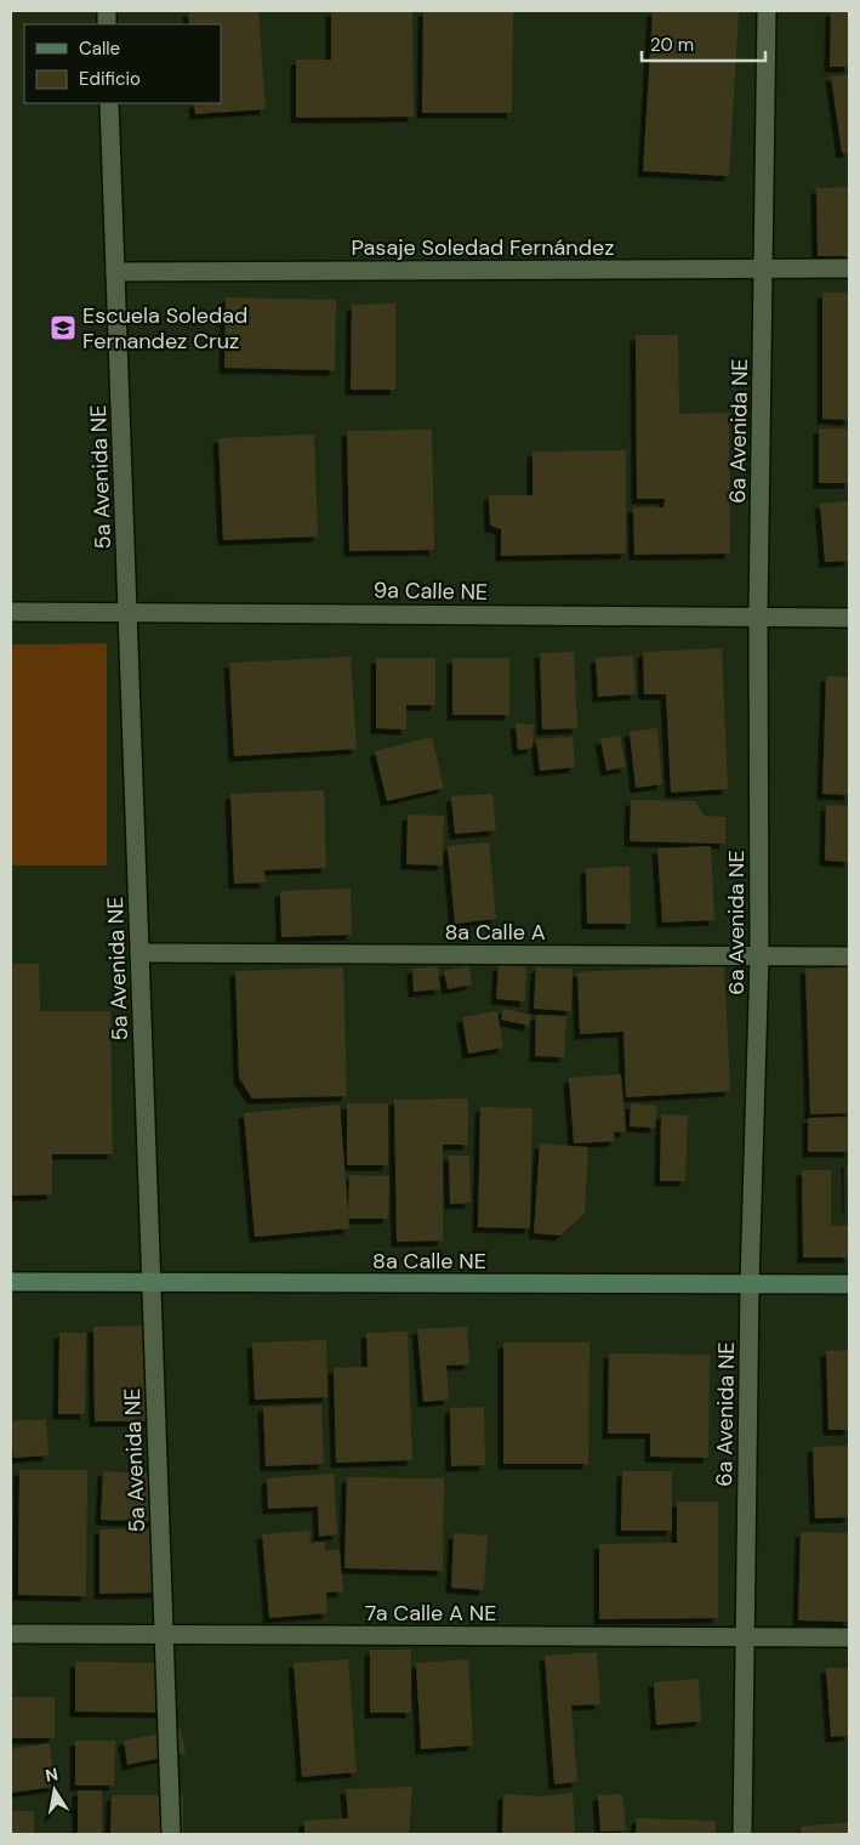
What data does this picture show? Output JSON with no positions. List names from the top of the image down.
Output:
{
  "streets": {
    "street": [
      "Pasaje Soledad Fernández",
      "6a Avenida NE",
      "5a Avenida NE",
      "9a Calle NE",
      "8a Calle A",
      "8a Calle NE",
      "7a Calle A NE"
    ]
  },
  "crossings": [
    ["Pasaje Soledad Fernández", "6a Avenida NE"],
    ["Pasaje Soledad Fernández", "5a Avenida NE"],
    ["6a Avenida NE", "9a Calle NE"],
    ["6a Avenida NE", "8a Calle A"],
    ["6a Avenida NE", "8a Calle NE"],
    ["6a Avenida NE", "7a Calle A NE"],
    ["5a Avenida NE", "9a Calle NE"],
    ["5a Avenida NE", "8a Calle A"],
    ["5a Avenida NE", "8a Calle NE"],
    ["5a Avenida NE", "7a Calle A NE"]
  ],
  "places": {
    "school or university": ["Escuela Soledad Fernandez Cruz"]
  },
  "legend": ["Calle", "Edificio"],
  "scale_bar": "20 m",
  "north": "top"
}
